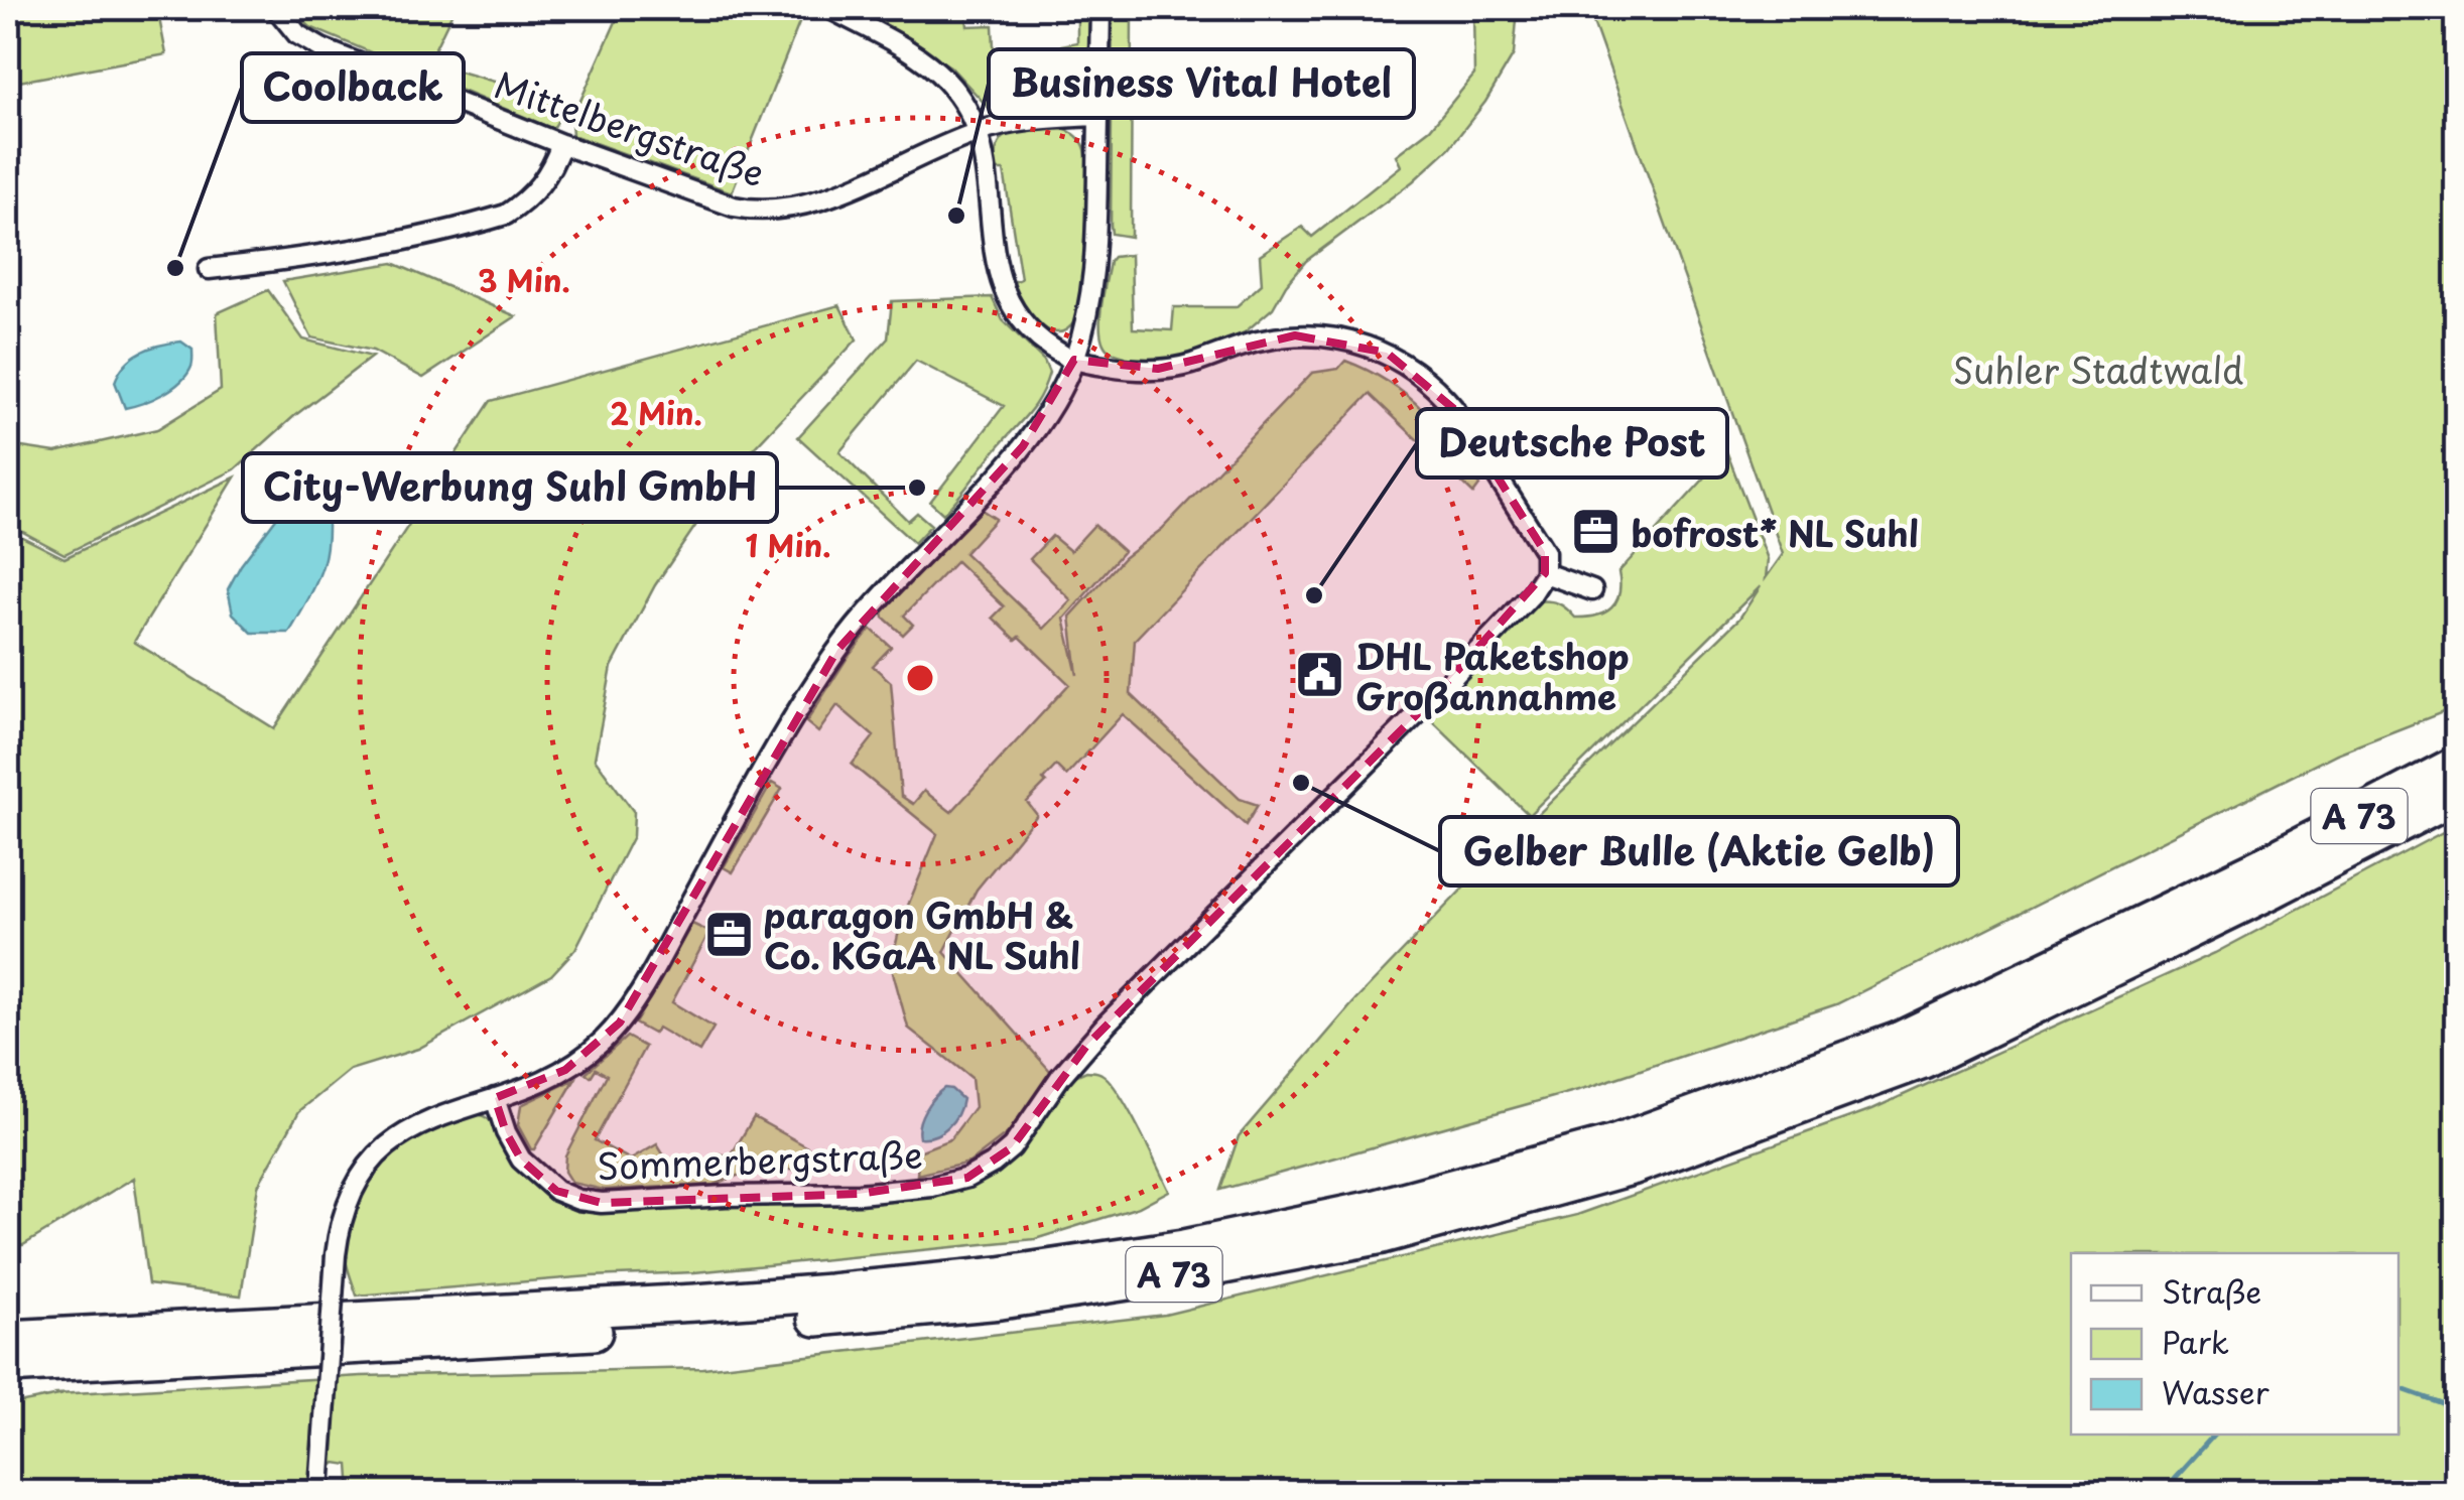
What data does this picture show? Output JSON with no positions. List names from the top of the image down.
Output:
{
  "streets": {
    "highway": ["A 73"],
    "street": ["Mittelbergstraße", "Sommerbergstraße"]
  },
  "parks": ["Suhler Stadtwald"],
  "places": {
    "other": [
      "Business Vital Hotel",
      "Coolback",
      "City-Werbung Suhl GmbH",
      "Deutsche Post",
      "Gelber Bulle (Aktie Gelb)"
    ],
    "office": ["bofrost* NL Suhl", "paragon GmbH & Co. KGaA NL Suhl"],
    "public building": ["DHL Paketshop Großannahme"]
  },
  "legend": ["Straße", "Park", "Wasser"],
  "rings": ["3 Min.", "2 Min.", "1 Min."]
}
